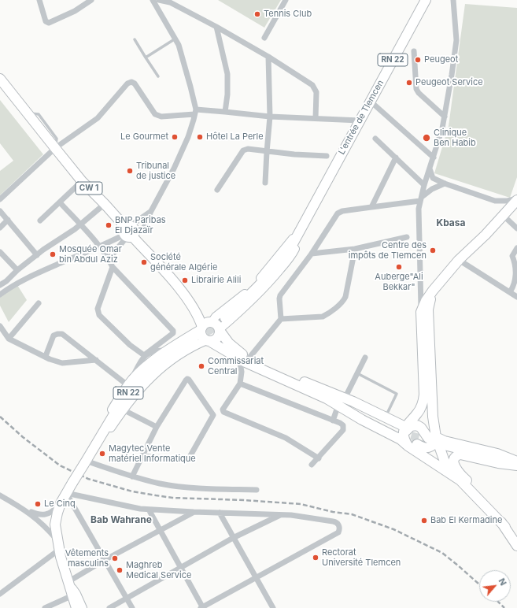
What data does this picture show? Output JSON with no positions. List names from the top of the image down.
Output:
{
  "streets": {
    "main road": ["RN 22", "L'entrée de Tlemcen", "CW 1"]
  },
  "crossings": [
    ["RN 22", "L'entrée de Tlemcen"],
    ["L'entrée de Tlemcen", "CW 1"]
  ],
  "districts": ["Kbasa", "Bab Wahrane"],
  "places": [
    "Tennis Club",
    "Peugeot",
    "Peugeot Service",
    "Le Gourmet",
    "Hôtel La Perle",
    "Clinique Ben Habib",
    "Tribunal de justice",
    "BNP Paribas El Djazaïr",
    "Centre des impôts de Tlemcen",
    "Mosquée Omar bin Abdul Aziz",
    "Société générale Algérie",
    "Auberge\"Ali Bekkar\"",
    "Librairie Alili",
    "Commissariat Central",
    "Magytec Vente matériel Informatique",
    "Le Cinq",
    "Bab El Kermadine",
    "Rectorat Université Tlemcen",
    "Vêtements masculins",
    "Maghreb Medical Service"
  ],
  "north": "top right"
}
